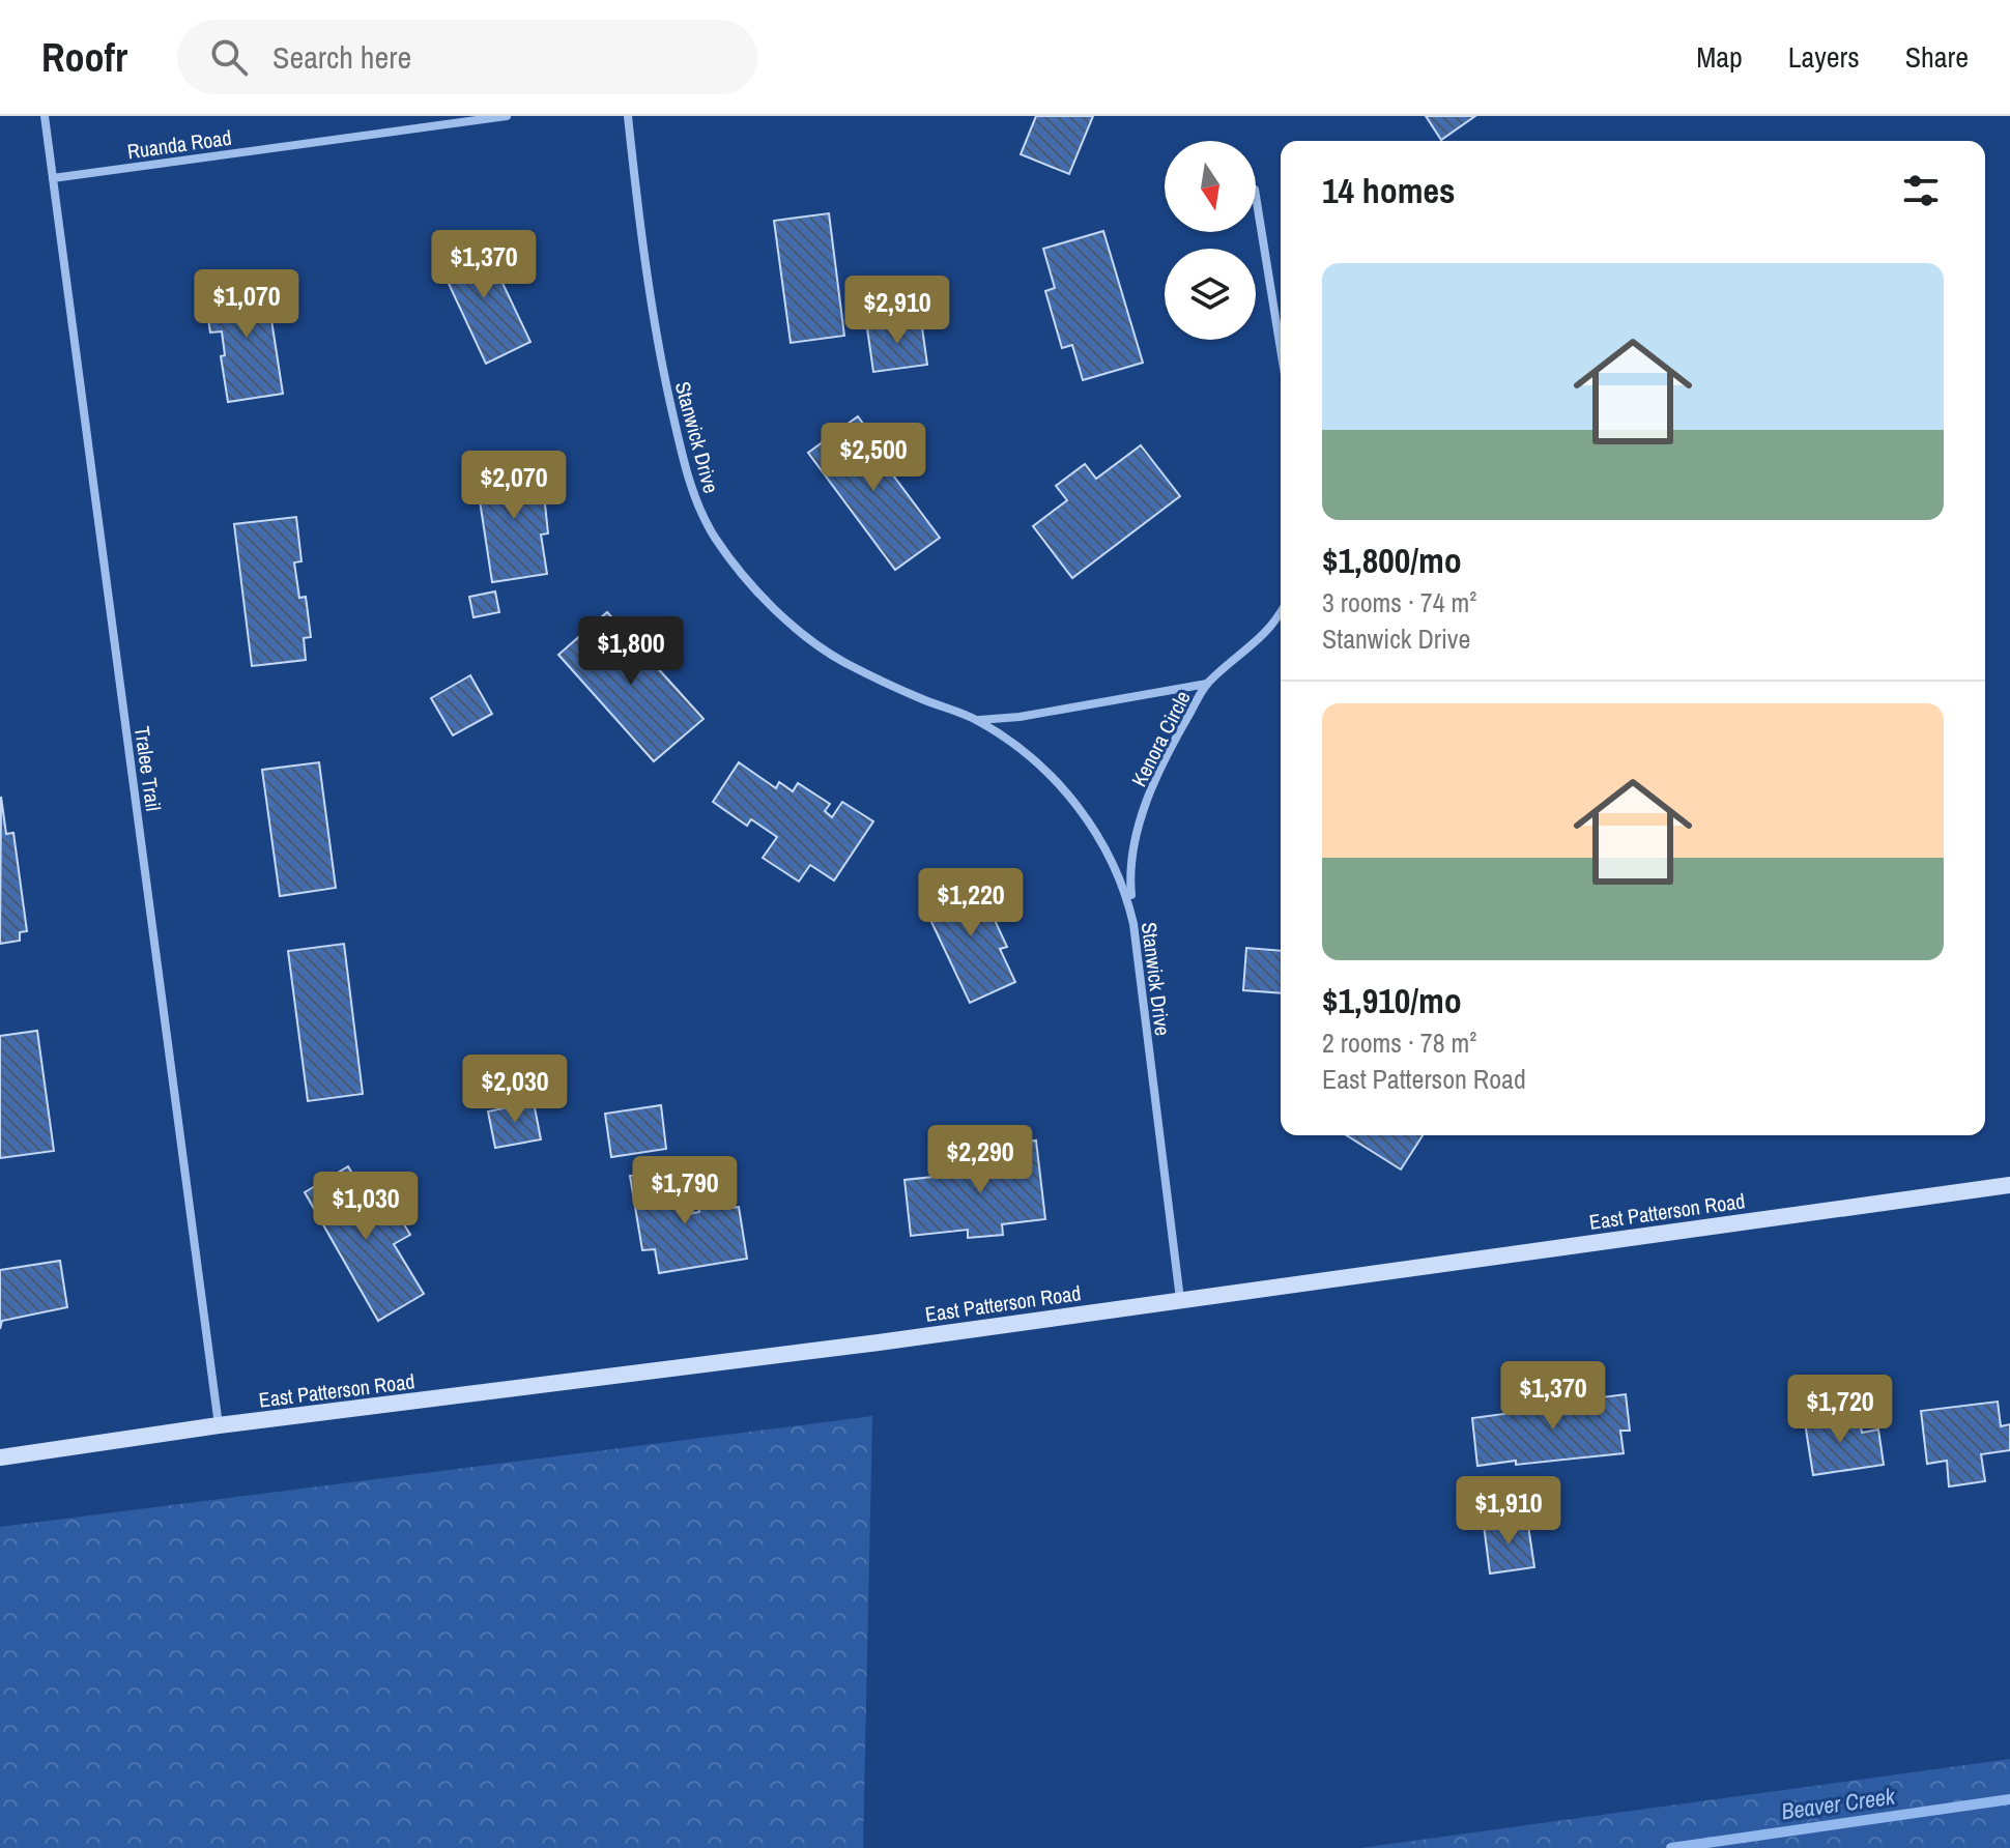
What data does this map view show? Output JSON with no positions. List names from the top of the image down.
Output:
{
  "streets": {
    "street": [
      "Ruanda Road",
      "Stanwick Drive",
      "Kenora Circle",
      "Tralee Trail",
      "East Patterson Road"
    ]
  },
  "crossings": [
    ["Ruanda Road", "Tralee Trail"],
    ["Stanwick Drive", "Kenora Circle"],
    ["Stanwick Drive", "East Patterson Road"],
    ["Tralee Trail", "East Patterson Road"]
  ],
  "water": ["Beaver Creek"],
  "north": "bottom",
  "page": {
    "header": "Roofr",
    "search": "Search here",
    "nav": ["Map", "Layers", "Share"],
    "heading": "14 homes",
    "price": [
      "$1,370",
      "$1,070",
      "$2,910",
      "$2,500",
      "$2,070",
      "$1,800",
      "$1,220",
      "$2,030",
      "$2,290",
      "$1,790",
      "$1,030",
      "$1,370",
      "$1,720",
      "$1,910"
    ],
    "list": [
      {
        "name": "$1,800/mo",
        "note": "3 rooms · 74 m² · Stanwick Drive"
      },
      {
        "name": "$1,910/mo",
        "note": "2 rooms · 78 m² · East Patterson Road"
      }
    ]
  }
}
